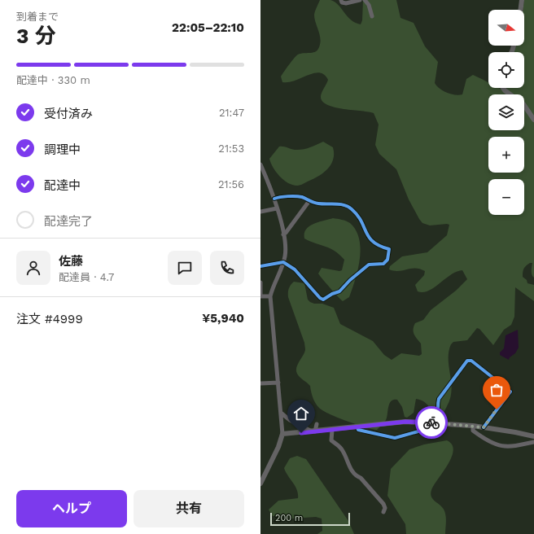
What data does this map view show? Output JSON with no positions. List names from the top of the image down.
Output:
{
  "scale_bar": "200 m",
  "north": "right",
  "page": {
    "heading": ["3 分", "到着まで", "22:05–22:10"],
    "panel": [
      "佐藤",
      "配達員 · 4.7",
      "注文 #4999",
      "¥5,940"
    ],
    "map_buttons": ["+", "−"],
    "bar": "配達中 · 330 m",
    "list": [
      ["受付済み", "21:47"],
      ["調理中", "21:53"],
      ["配達中", "21:56"],
      "配達完了"
    ],
    "buttons": ["ヘルプ", "共有"],
    "scale": "200 m"
  }
}
